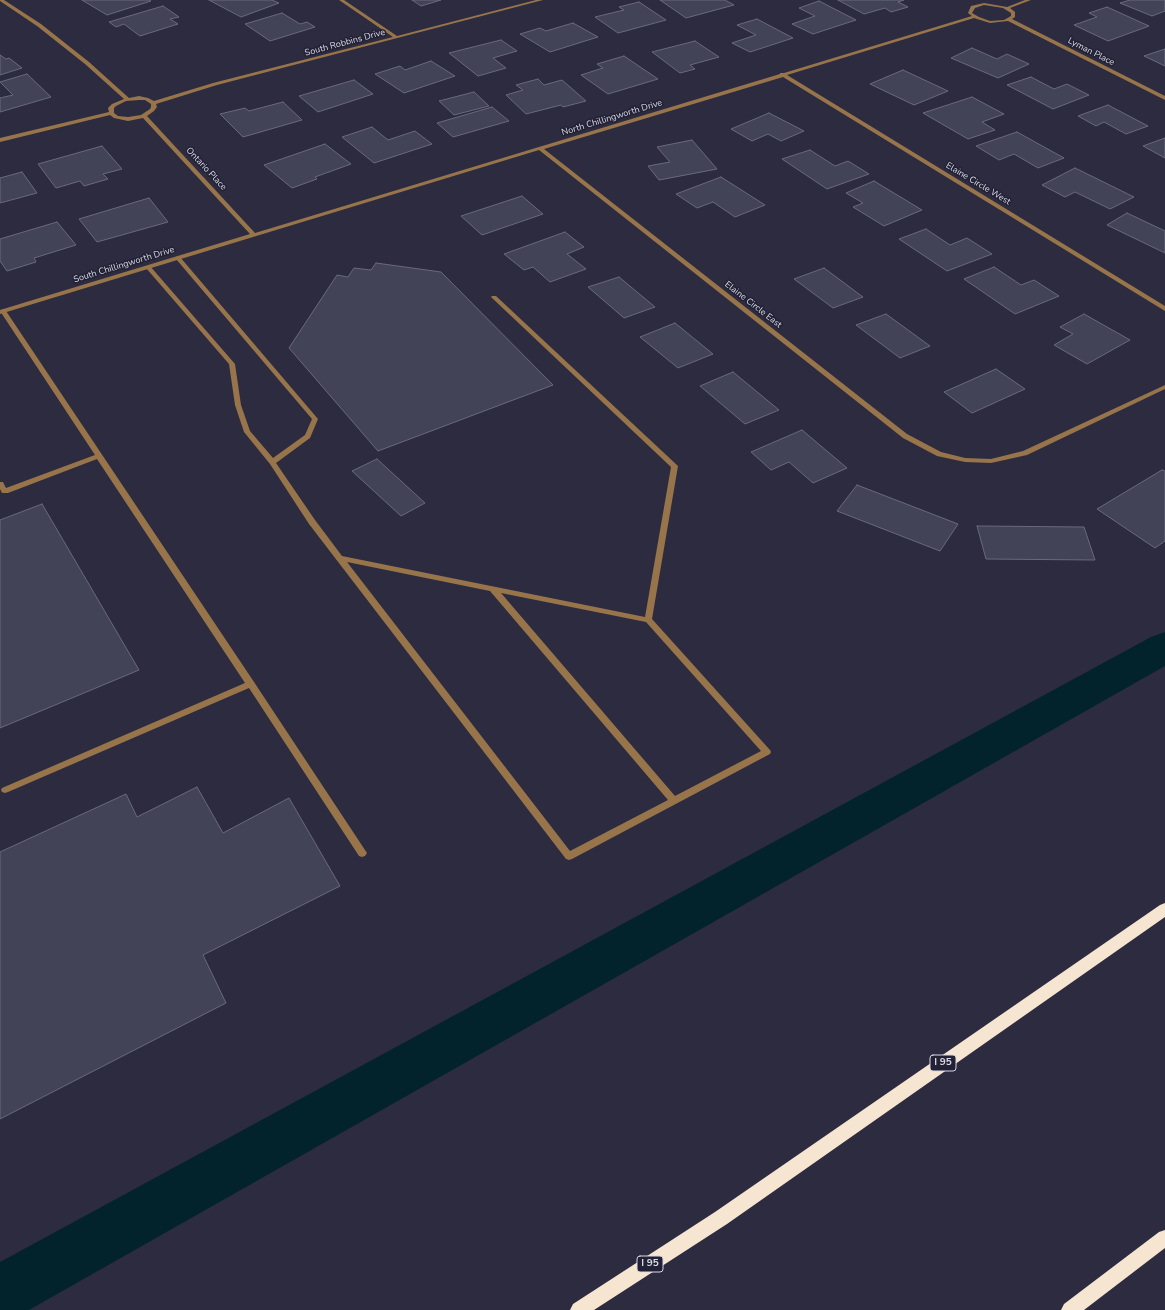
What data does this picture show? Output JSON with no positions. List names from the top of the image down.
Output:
{
  "streets": {
    "highway": ["I 95"],
    "street": [
      "South Robbins Drive",
      "Lyman Place",
      "North Chillingworth Drive",
      "Ontario Place",
      "Elaine Circle West",
      "South Chillingworth Drive",
      "Elaine Circle East"
    ]
  },
  "crossings": [
    ["North Chillingworth Drive", "Ontario Place"],
    ["North Chillingworth Drive", "Elaine Circle West"],
    ["North Chillingworth Drive", "South Chillingworth Drive"],
    ["North Chillingworth Drive", "Elaine Circle East"],
    ["Ontario Place", "South Chillingworth Drive"]
  ]
}
